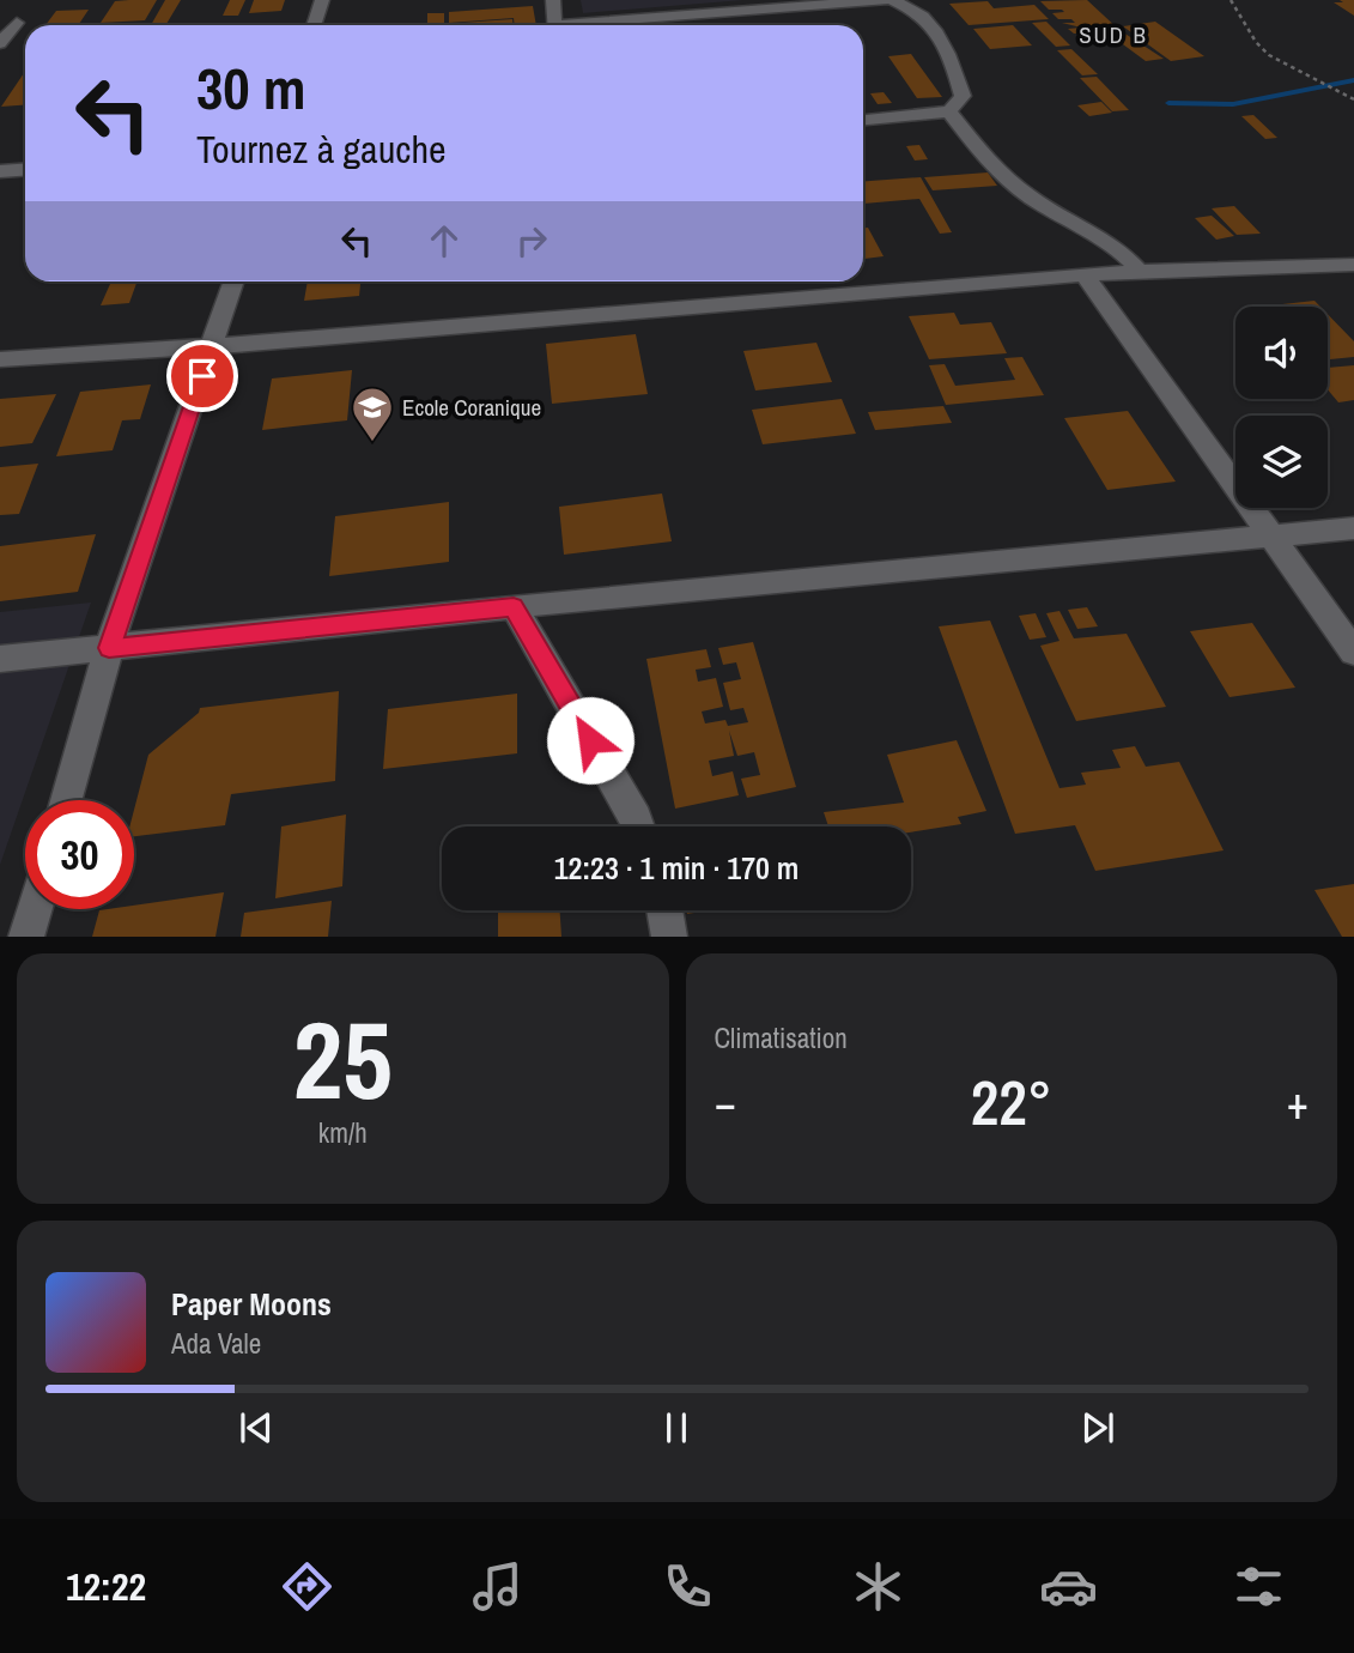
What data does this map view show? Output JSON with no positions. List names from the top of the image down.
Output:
{
  "districts": ["SUD B"],
  "places": {
    "school or university": ["Ecole Coranique"]
  },
  "page": {
    "turn": ["30 m", "Tournez à gauche"],
    "limit": "30",
    "trip": "12:23 · 1 min · 170 m",
    "tile": [
      ["25", "km/h"],
      "Climatisation"
    ],
    "heat": ["−", "22°", "+"],
    "song": ["Paper Moons", "Ada Vale"],
    "tabs": "12:22"
  }
}
